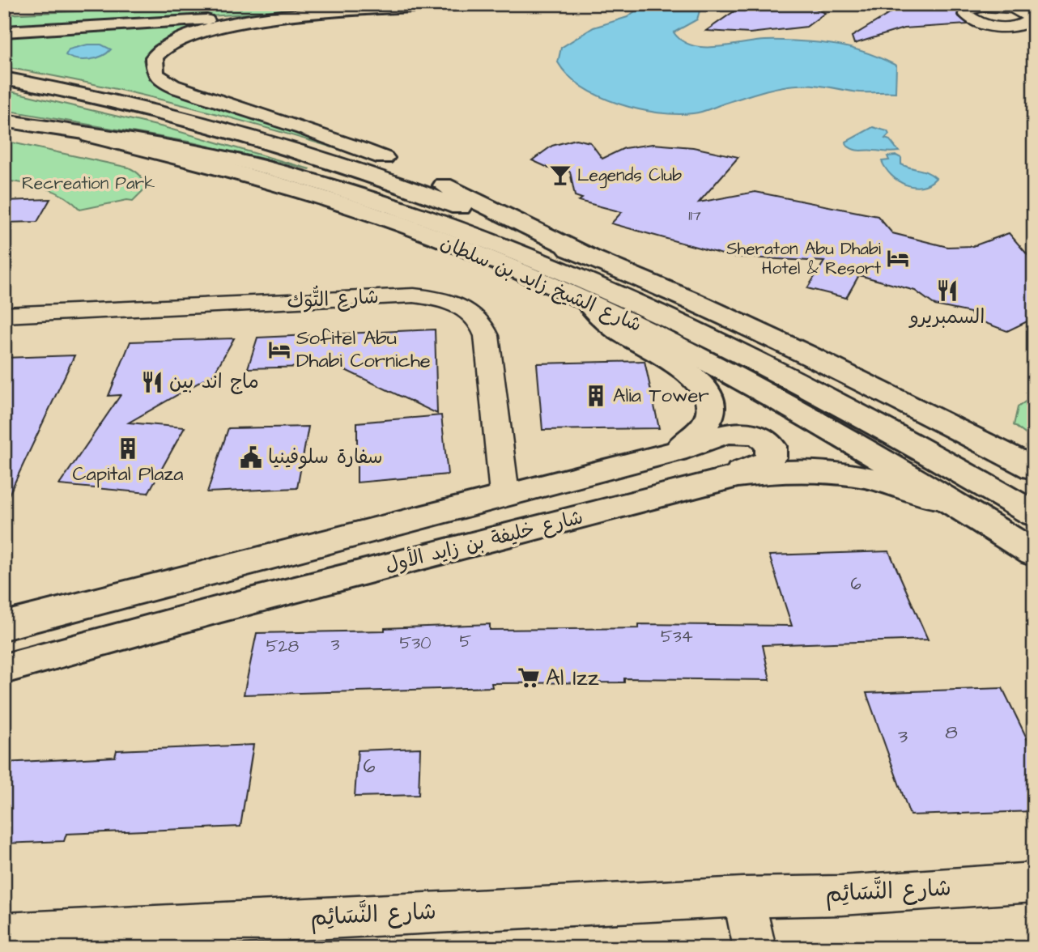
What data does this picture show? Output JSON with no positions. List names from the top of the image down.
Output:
{
  "streets": {
    "main road": ["شارع الشيخ زايد بن سلطان", "شارع خليفة بن زايد الأول"],
    "street": ["شارع التُّوك", "شارع النَّسَائِم"]
  },
  "crossings": [
    ["شارع الشيخ زايد بن سلطان", "شارع خليفة بن زايد الأول"],
    ["شارع التُّوك", "شارع خليفة بن زايد الأول"]
  ],
  "parks": ["Recreation Park"],
  "places": {
    "bar": ["Legends Club"],
    "hotel": ["Sheraton Abu Dhabi Hotel & Resort", "Sofitel Abu Dhabi Corniche"],
    "restaurant": ["السمبريرو", "ماج اند بين"],
    "building": ["Alia Tower", "Capital Plaza"],
    "public building": ["سفارة سلوفينيا"],
    "supermarket": ["Al Izz"]
  },
  "house_numbers": [
    "117",
    "6",
    "534",
    "5",
    "530",
    "3",
    "528",
    "8",
    "3",
    "6"
  ]
}
